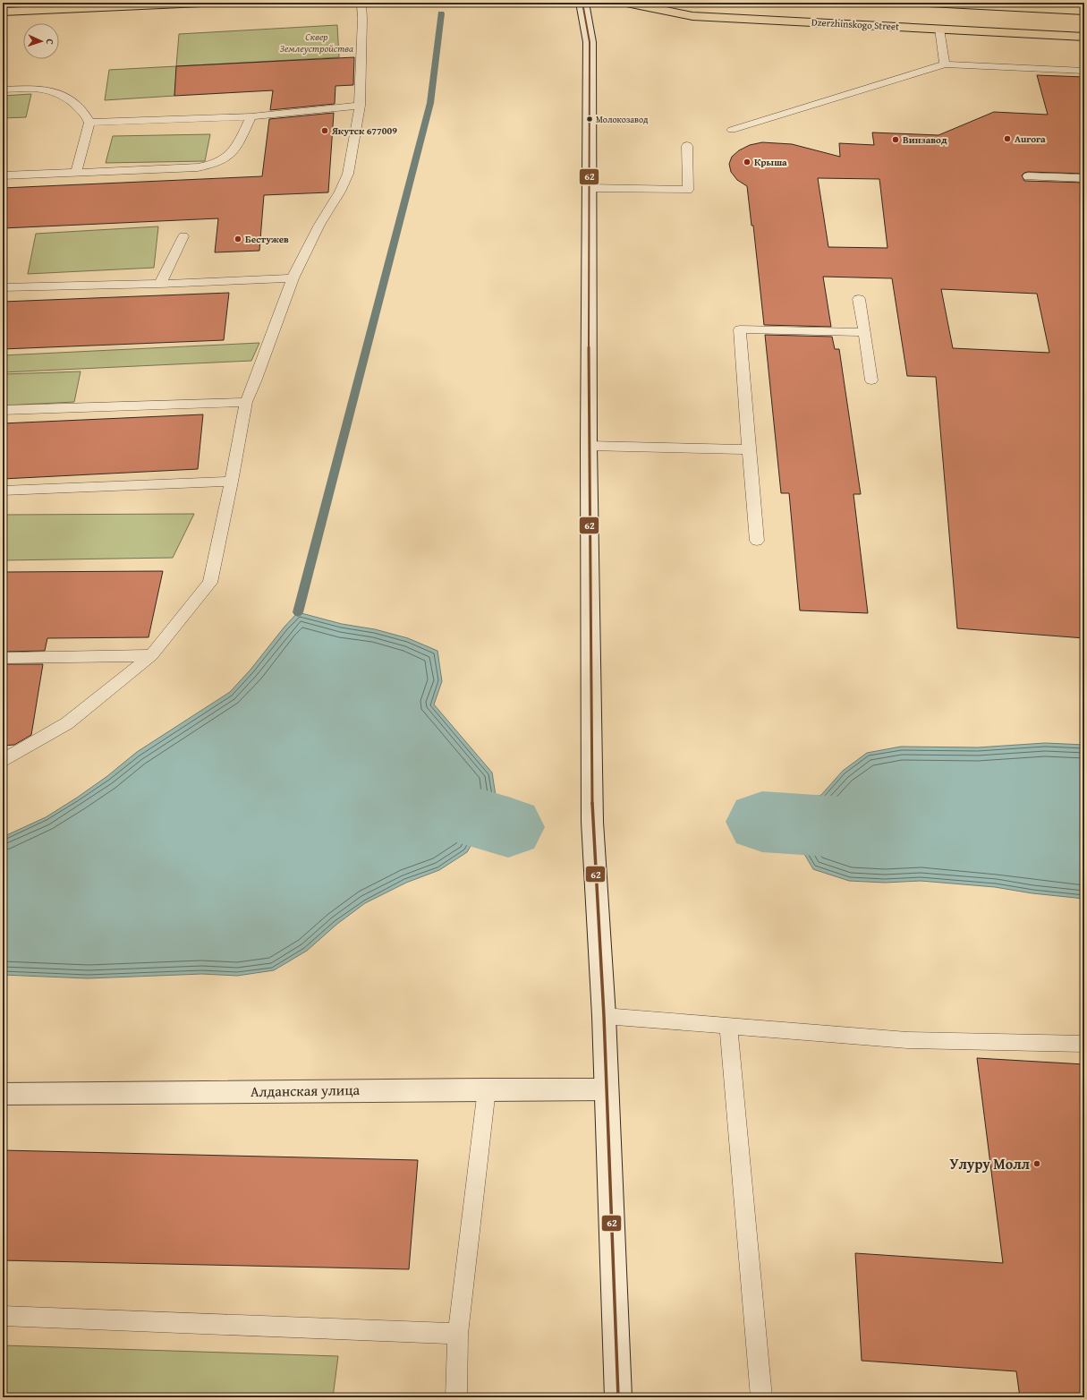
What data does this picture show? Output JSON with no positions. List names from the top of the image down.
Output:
{
  "streets": {
    "main road": ["Dzerzhinskogo Street"],
    "street": ["Алданская улица"]
  },
  "parks": ["Сквер Землеустройства"],
  "places": [
    "Молокозавод",
    "Якутск 677009",
    "Aurora",
    "Винзавод",
    "Крыша",
    "Бестужев",
    "Улуру Молл"
  ],
  "lines": ["transit line 62"],
  "north": "right"
}
